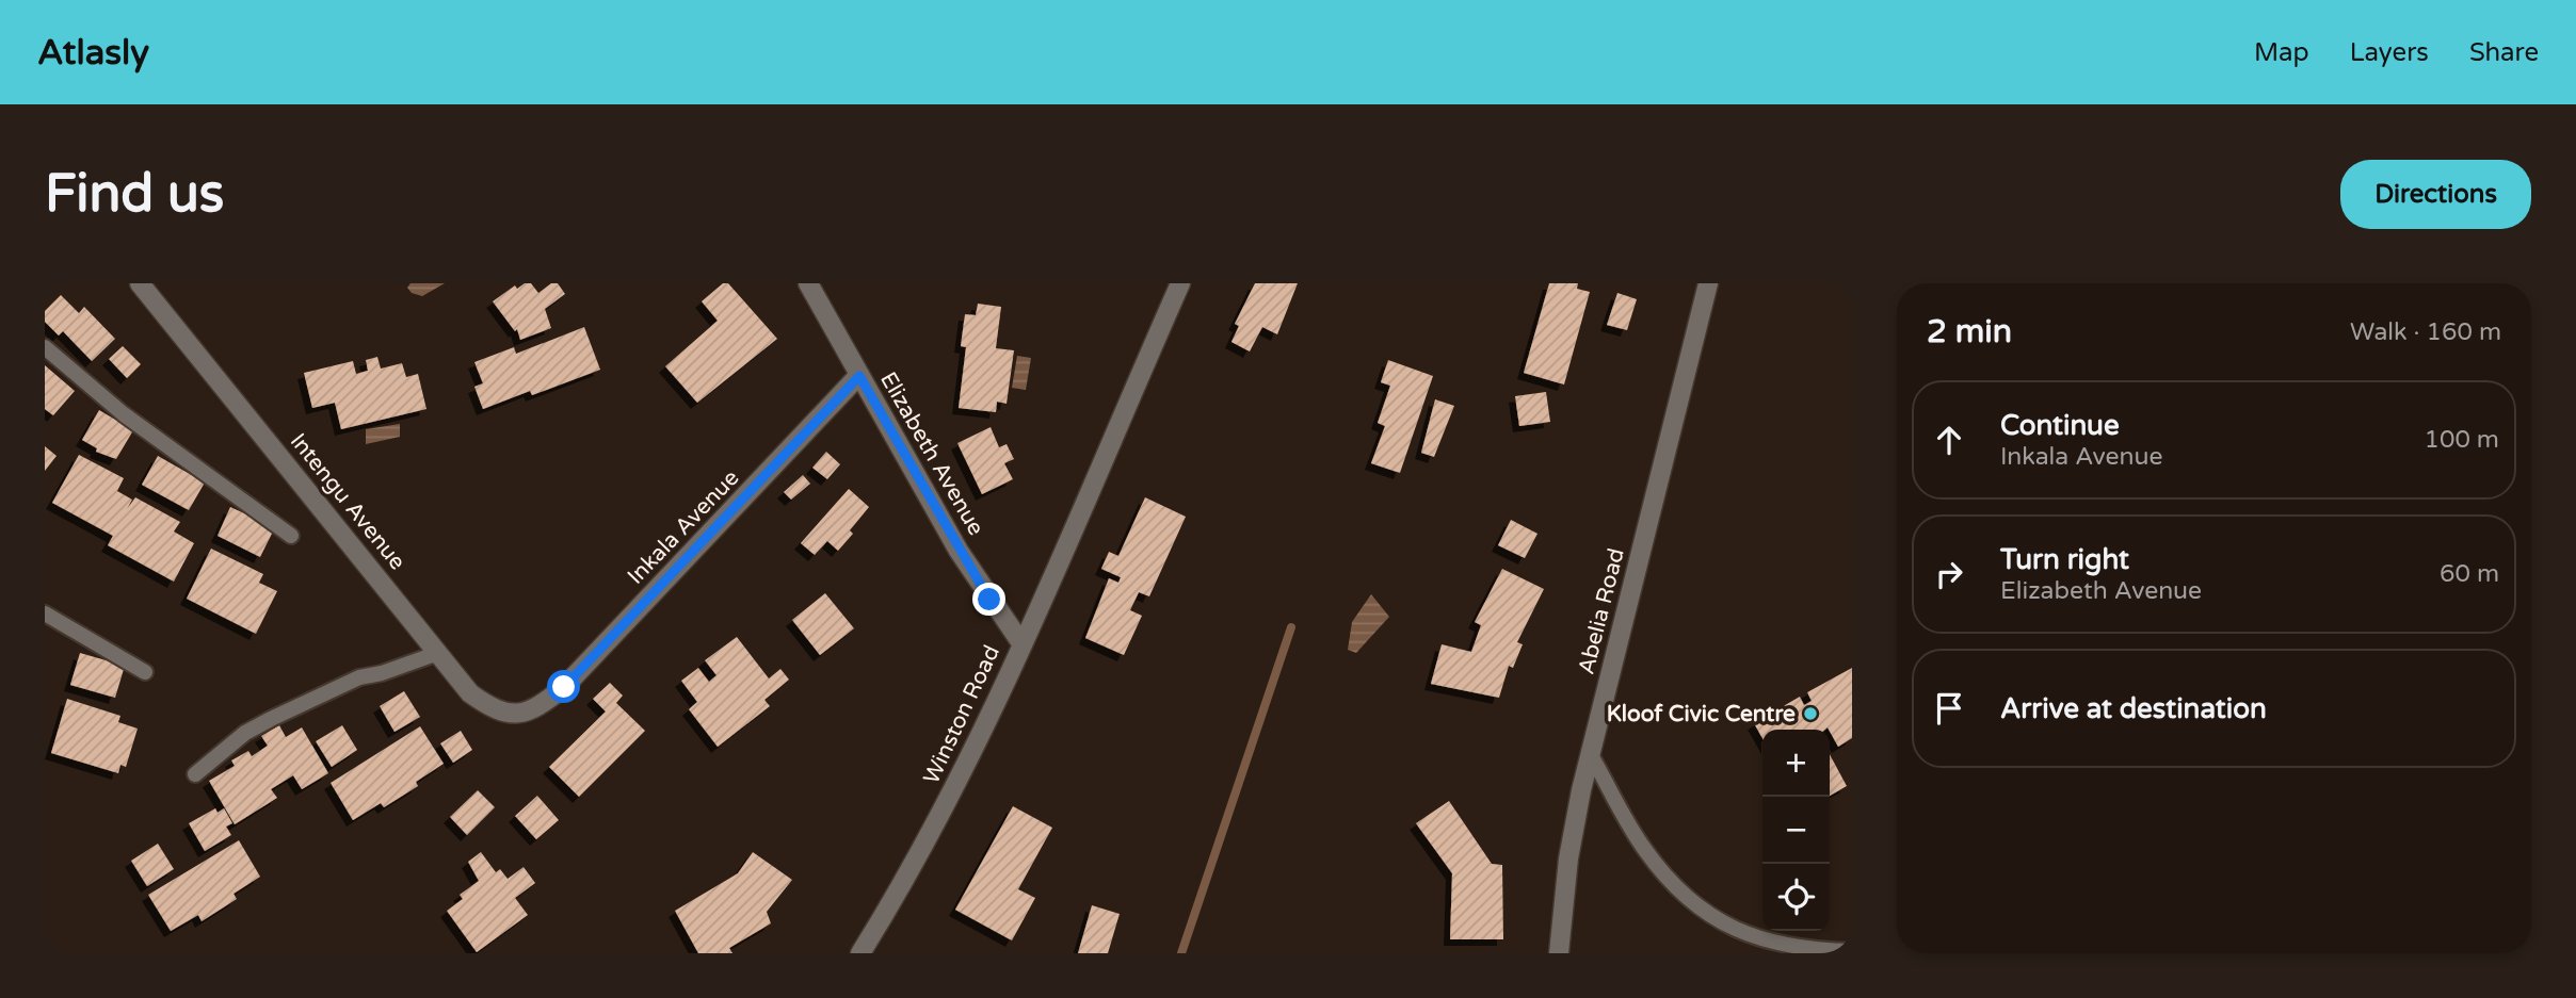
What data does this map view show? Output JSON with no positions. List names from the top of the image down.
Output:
{
  "streets": {
    "street": [
      "Elizabeth Avenue",
      "Intengu Avenue",
      "Inkala Avenue",
      "Abelia Road",
      "Winston Road"
    ]
  },
  "crossings": [
    ["Elizabeth Avenue", "Inkala Avenue"],
    ["Elizabeth Avenue", "Winston Road"],
    ["Intengu Avenue", "Inkala Avenue"]
  ],
  "places": ["Kloof Civic Centre"],
  "page": {
    "header": "Atlasly",
    "nav": ["Map", "Layers", "Share"],
    "buttons": "Directions",
    "title": "Find us",
    "heading": ["2 min", "Walk · 160 m"],
    "list": [
      ["Continue", "Inkala Avenue", "100 m"],
      ["Turn right", "Elizabeth Avenue", "60 m"],
      "Arrive at destination"
    ],
    "map_buttons": ["+", "−"]
  }
}
